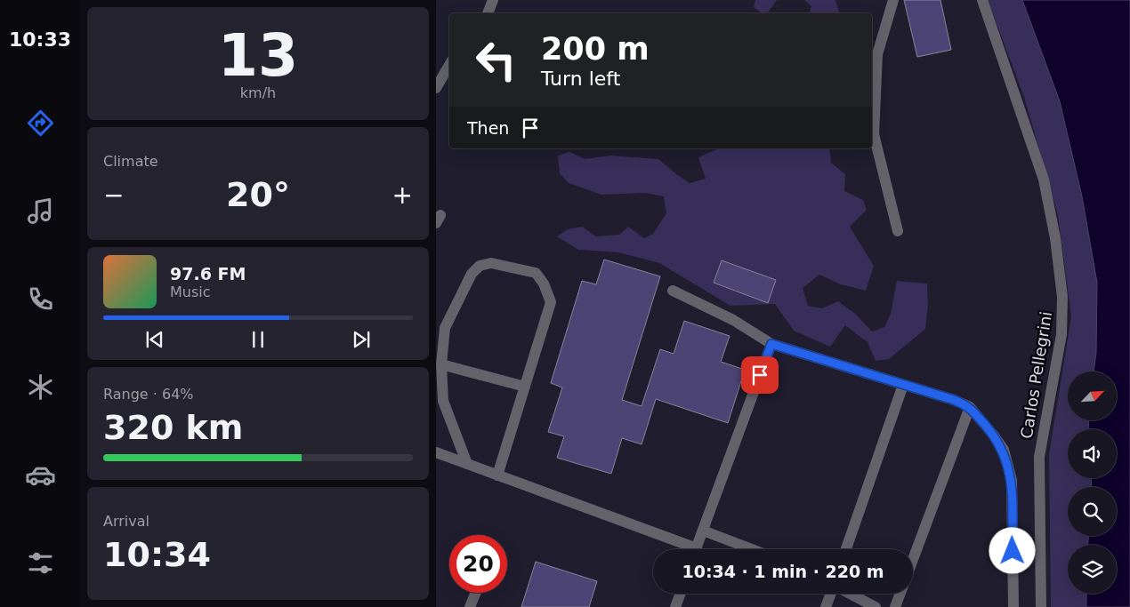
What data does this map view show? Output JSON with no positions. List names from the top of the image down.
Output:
{
  "streets": {
    "street": ["Carlos Pellegrini"]
  },
  "north": "top right",
  "page": {
    "tabs": "10:33",
    "tile": [
      ["13", "km/h"],
      "Climate",
      ["Range · 64%", "320 km"],
      ["Arrival", "10:34"]
    ],
    "turn": ["200 m", "Turn left"],
    "then": "Then",
    "heat": ["−", "20°", "+"],
    "song": ["97.6 FM", "Music"],
    "limit": "20",
    "trip": "10:34 · 1 min · 220 m"
  }
}
